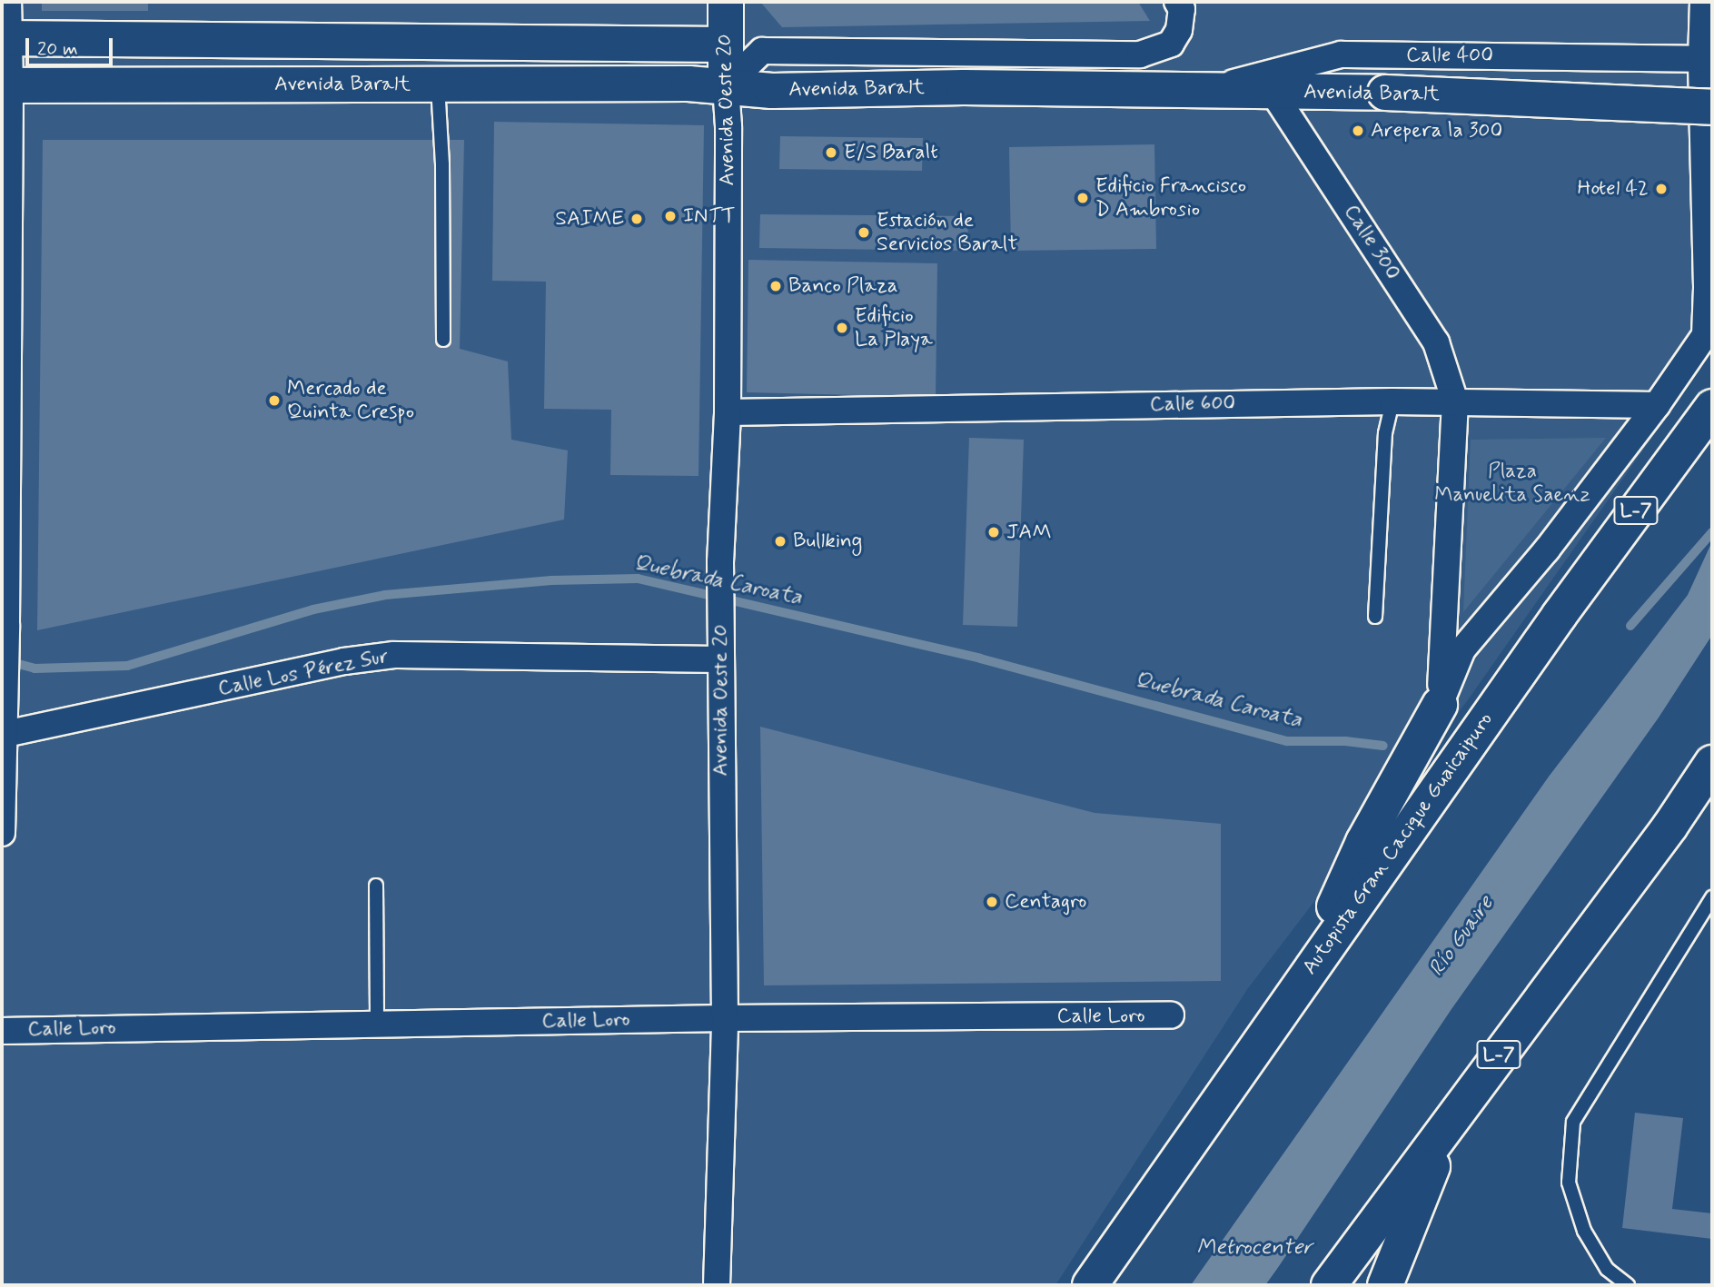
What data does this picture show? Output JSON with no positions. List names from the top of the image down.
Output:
{
  "streets": {
    "main road": [
      "Avenida Baralt",
      "Avenida Oeste 20",
      "L-7",
      "Autopista Gran Cacique Guaicaipuro"
    ],
    "street": [
      "Calle 400",
      "Calle 300",
      "Calle 600",
      "Calle Los Pérez Sur",
      "Calle Loro"
    ]
  },
  "crossings": [
    ["Calle 400", "Avenida Baralt"],
    ["Avenida Baralt", "Avenida Oeste 20"],
    ["Avenida Baralt", "Calle 300"],
    ["Avenida Oeste 20", "Calle 600"],
    ["Avenida Oeste 20", "Calle Los Pérez Sur"],
    ["Avenida Oeste 20", "Calle Loro"],
    ["Calle 300", "Calle 600"]
  ],
  "water": ["Quebrada Caroata", "Río Guaire", "Metrocenter"],
  "parks": ["Plaza Manuelita Saenz"],
  "places": [
    "Arepera la 300",
    "E/S Baralt",
    "Hotel 42",
    "Edificio Francisco D Ambrosio",
    "INTT",
    "SAIME",
    "Estación de Servicios Baralt",
    "Banco Plaza",
    "Edificio La Playa",
    "Mercado de Quinta Crespo",
    "JAM",
    "Bullking",
    "Centagro"
  ],
  "scale_bar": "20 m"
}
